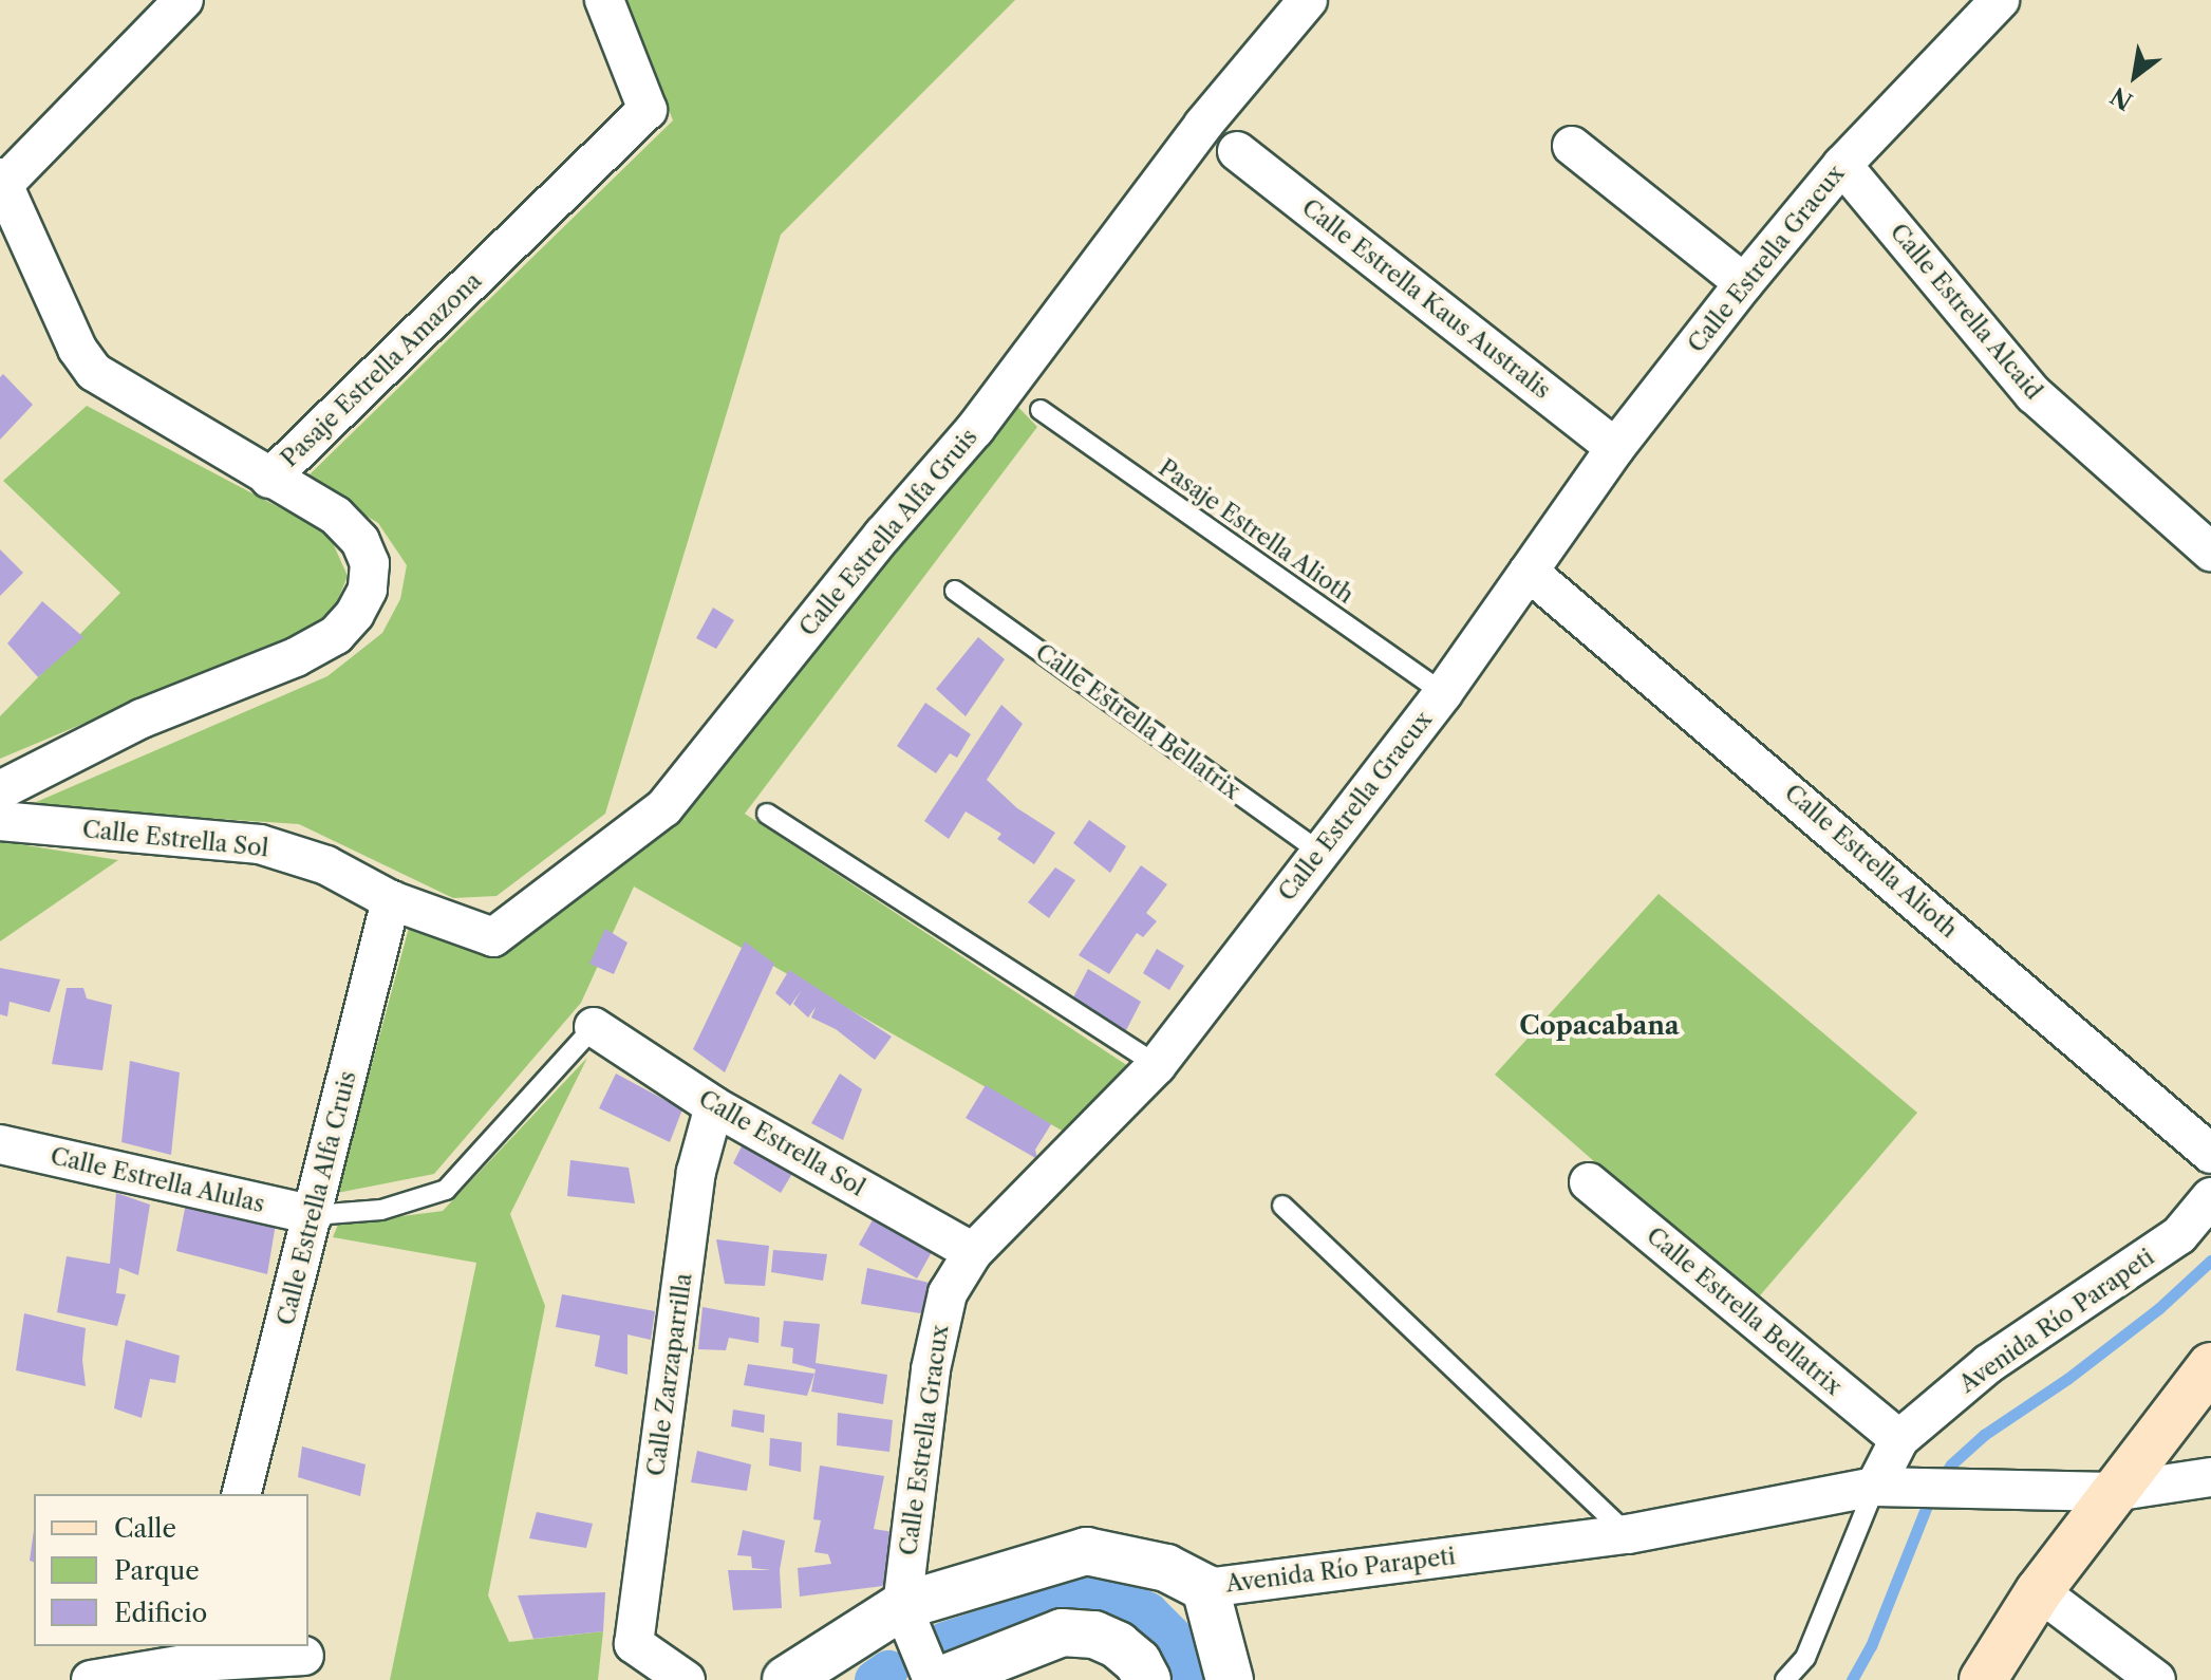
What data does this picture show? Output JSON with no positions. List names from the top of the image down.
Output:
{
  "streets": {
    "street": [
      "Calle Estrella Gracux",
      "Calle Estrella Kaus Australis",
      "Calle Estrella Alcaid",
      "Pasaje Estrella Amazona",
      "Calle Estrella Alfa Gruis",
      "Calle Estrella Bellatrix",
      "Calle Estrella Sol",
      "Calle Estrella Alioth",
      "Calle Estrella Alulas",
      "Calle Estrella Alfa Cruis",
      "Avenida Río Parapeti",
      "Calle Zarzaparrilla"
    ],
    "lane": ["Pasaje Estrella Alioth"]
  },
  "crossings": [
    ["Calle Estrella Gracux", "Calle Estrella Kaus Australis"],
    ["Calle Estrella Gracux", "Calle Estrella Alcaid"],
    ["Calle Estrella Gracux", "Pasaje Estrella Alioth"],
    ["Calle Estrella Gracux", "Calle Estrella Bellatrix"],
    ["Calle Estrella Gracux", "Calle Estrella Sol"],
    ["Calle Estrella Gracux", "Calle Estrella Alioth"],
    ["Calle Estrella Gracux", "Avenida Río Parapeti"],
    ["Calle Estrella Alfa Gruis", "Calle Estrella Sol"],
    ["Calle Estrella Alfa Gruis", "Calle Estrella Alfa Cruis"],
    ["Calle Estrella Bellatrix", "Avenida Río Parapeti"],
    ["Calle Estrella Sol", "Calle Estrella Alfa Cruis"],
    ["Calle Estrella Sol", "Calle Zarzaparrilla"],
    ["Calle Estrella Alulas", "Calle Estrella Alfa Cruis"]
  ],
  "districts": ["Copacabana"],
  "legend": ["Calle", "Parque", "Edificio"],
  "north": "bottom left"
}
